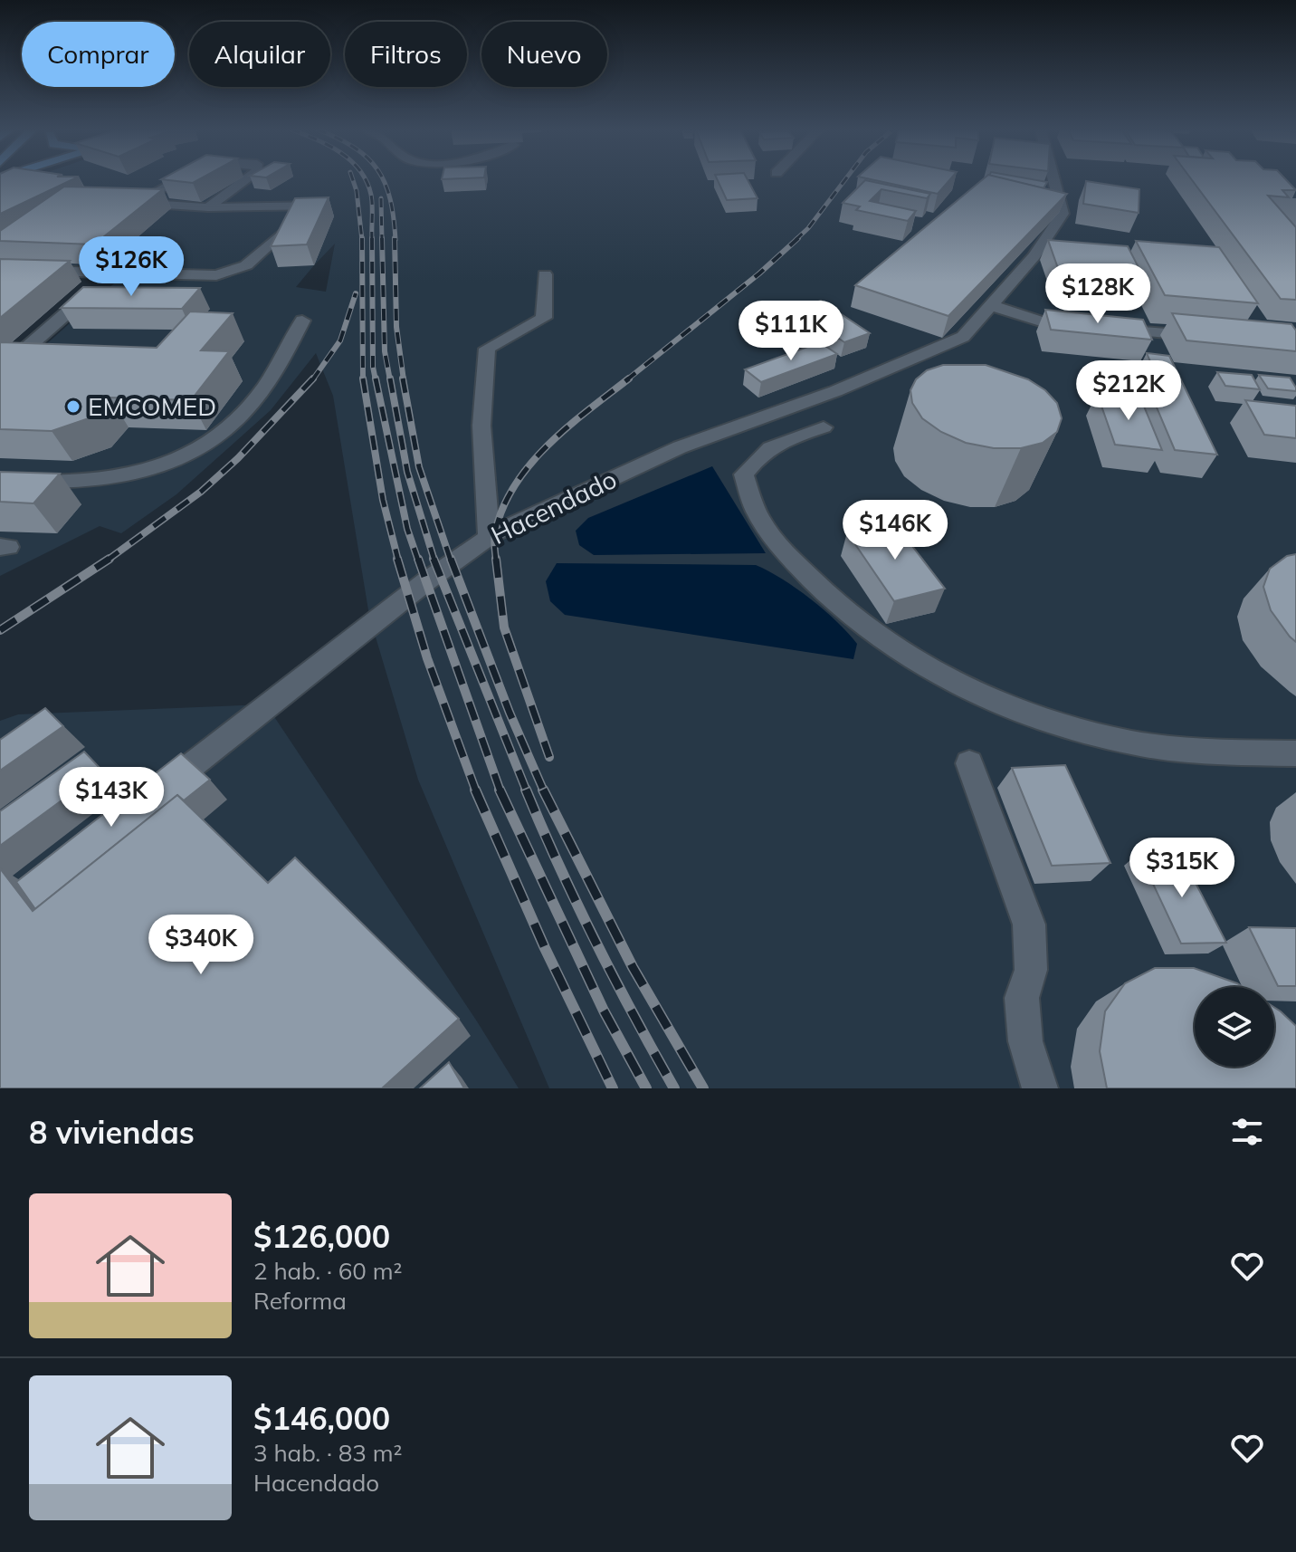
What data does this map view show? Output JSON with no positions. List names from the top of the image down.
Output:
{
  "streets": {
    "street": ["Hacendado"]
  },
  "places": ["EMCOMED"],
  "page": {
    "chip": [
      "Comprar",
      "Alquilar",
      "Filtros",
      "Nuevo"
    ],
    "price": [
      "$126K",
      "$128K",
      "$111K",
      "$212K",
      "$146K",
      "$143K",
      "$315K",
      "$340K"
    ],
    "heading": "8 viviendas",
    "list": [
      {
        "name": "$126,000",
        "note": "2 hab. · 60 m² · Reforma"
      },
      {
        "name": "$146,000",
        "note": "3 hab. · 83 m² · Hacendado"
      }
    ]
  }
}
